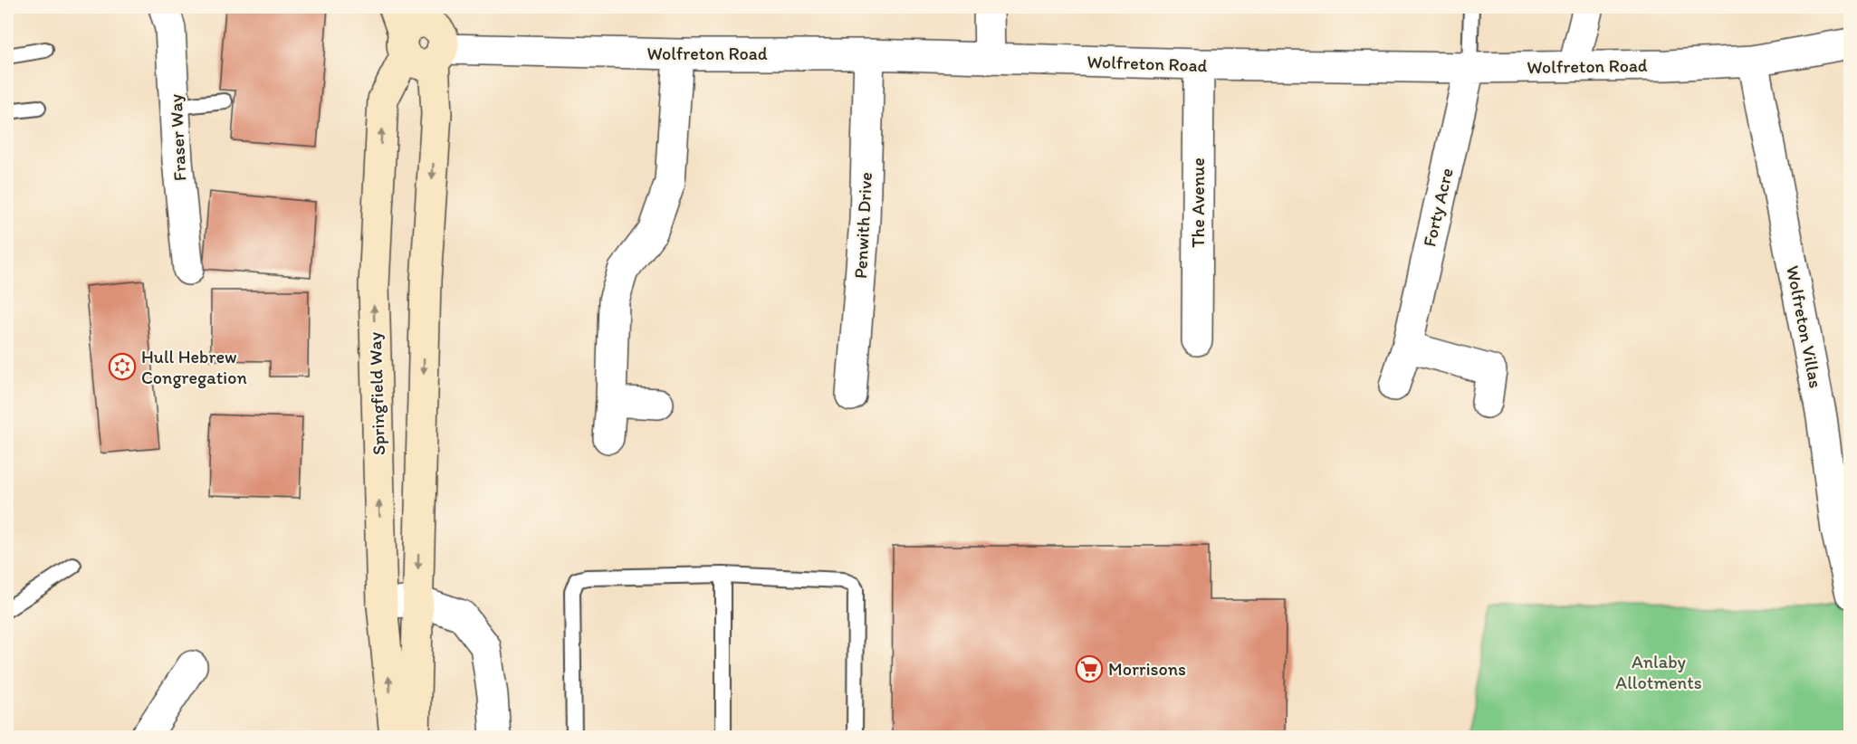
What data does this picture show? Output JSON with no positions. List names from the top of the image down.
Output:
{
  "streets": {
    "main road": ["Springfield Way"],
    "street": [
      "Wolfreton Road",
      "Fraser Way",
      "The Avenue",
      "Forty Acre",
      "Penwith Drive",
      "Wolfreton Villas"
    ]
  },
  "crossings": [
    ["Wolfreton Road", "The Avenue"],
    ["Wolfreton Road", "Forty Acre"],
    ["Wolfreton Road", "Penwith Drive"],
    ["Wolfreton Road", "Wolfreton Villas"],
    ["Wolfreton Road", "Springfield Way"]
  ],
  "parks": ["Anlaby Allotments"],
  "places": {
    "synagogue": ["Hull Hebrew Congregation"],
    "supermarket": ["Morrisons"]
  }
}
